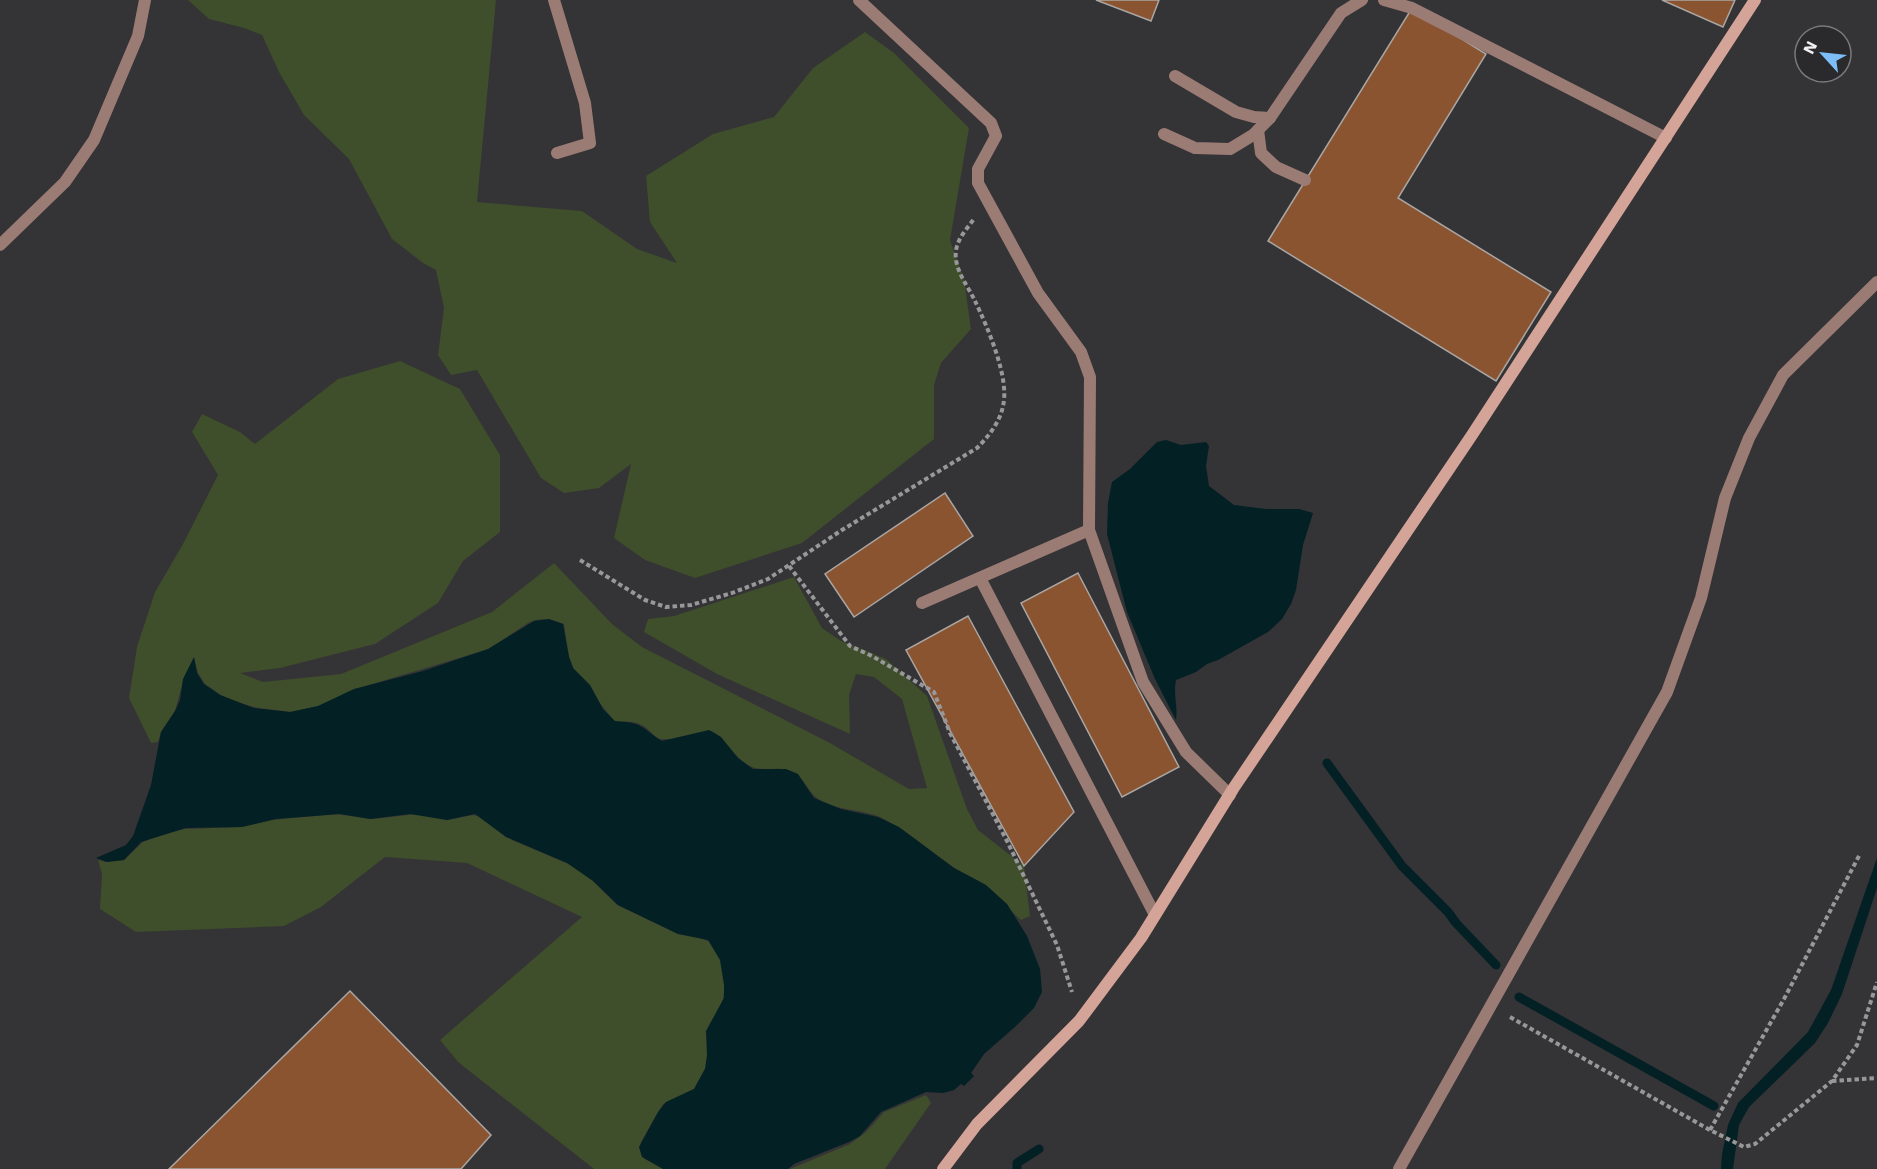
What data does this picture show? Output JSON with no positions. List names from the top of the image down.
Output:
{
  "north": "top left"
}
